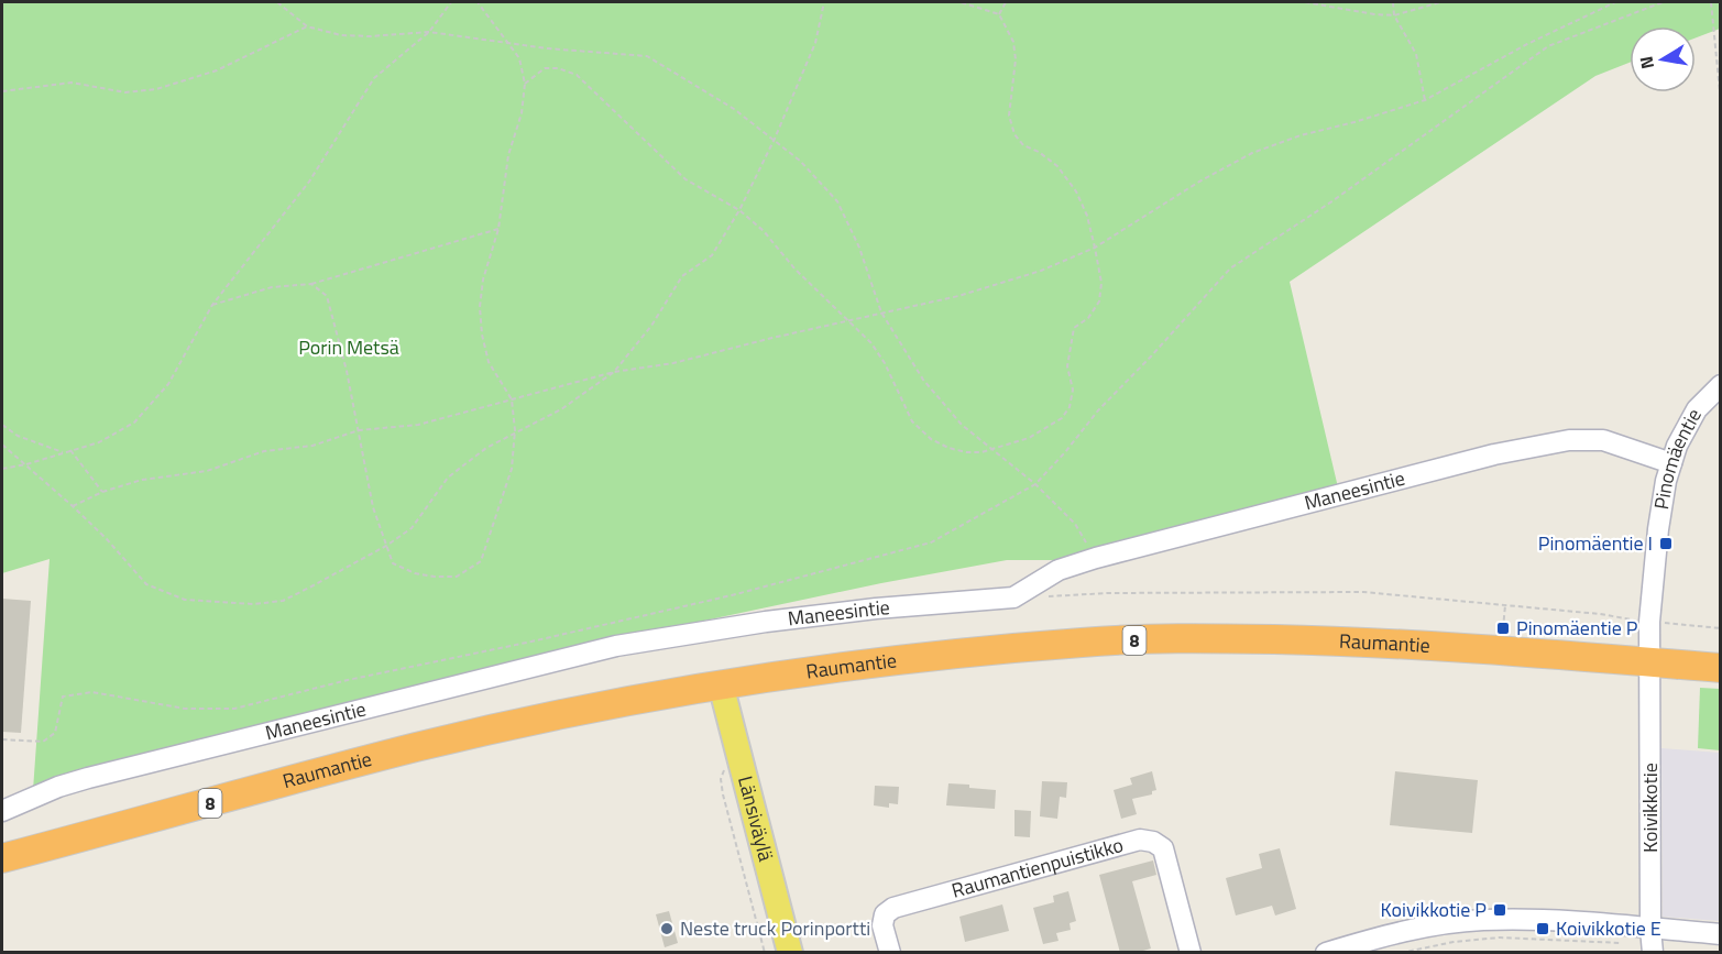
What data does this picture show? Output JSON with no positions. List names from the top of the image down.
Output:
{
  "streets": {
    "highway": ["8", "Raumantie"],
    "main road": ["Länsiväylä"],
    "street": [
      "Pinomäentie",
      "Maneesintie",
      "Koivikkotie",
      "Raumantienpuistikko"
    ]
  },
  "crossings": [
    ["Pinomäentie", "Maneesintie"],
    ["Pinomäentie", "Raumantie"],
    ["Pinomäentie", "Koivikkotie"],
    ["Raumantie", "Koivikkotie"],
    ["Raumantie", "Länsiväylä"]
  ],
  "parks": ["Porin Metsä"],
  "places": {
    "transit": [
      "Pinomäentie I",
      "Pinomäentie P",
      "Koivikkotie P",
      "Koivikkotie E"
    ],
    "other": ["Neste truck Porinportti"]
  },
  "north": "left"
}
